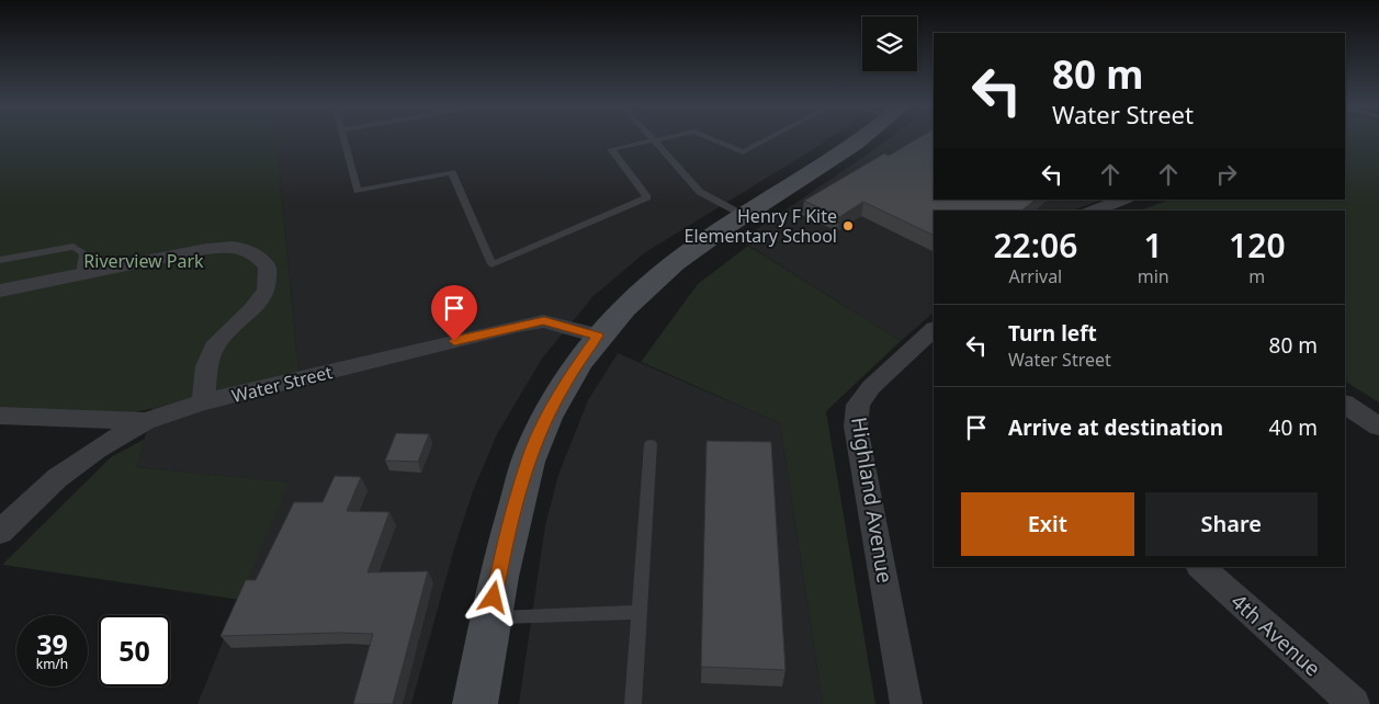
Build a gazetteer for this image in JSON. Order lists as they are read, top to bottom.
{
  "streets": {
    "street": ["Water Street", "Highland Avenue", "4th Avenue"]
  },
  "parks": ["Riverview Park"],
  "places": ["Henry F Kite Elementary School"],
  "page": {
    "turn": ["80 m", "Water Street"],
    "eta": [
      "22:06",
      "Arrival",
      "1",
      "min",
      "120",
      "m"
    ],
    "list": [
      {
        "name": "Turn left",
        "note": "Water Street",
        "value": "80 m"
      },
      {
        "name": "Arrive at destination",
        "value": "40 m"
      }
    ],
    "buttons": ["Exit", "Share"],
    "speed": "39 km/h",
    "limit": "50"
  }
}
